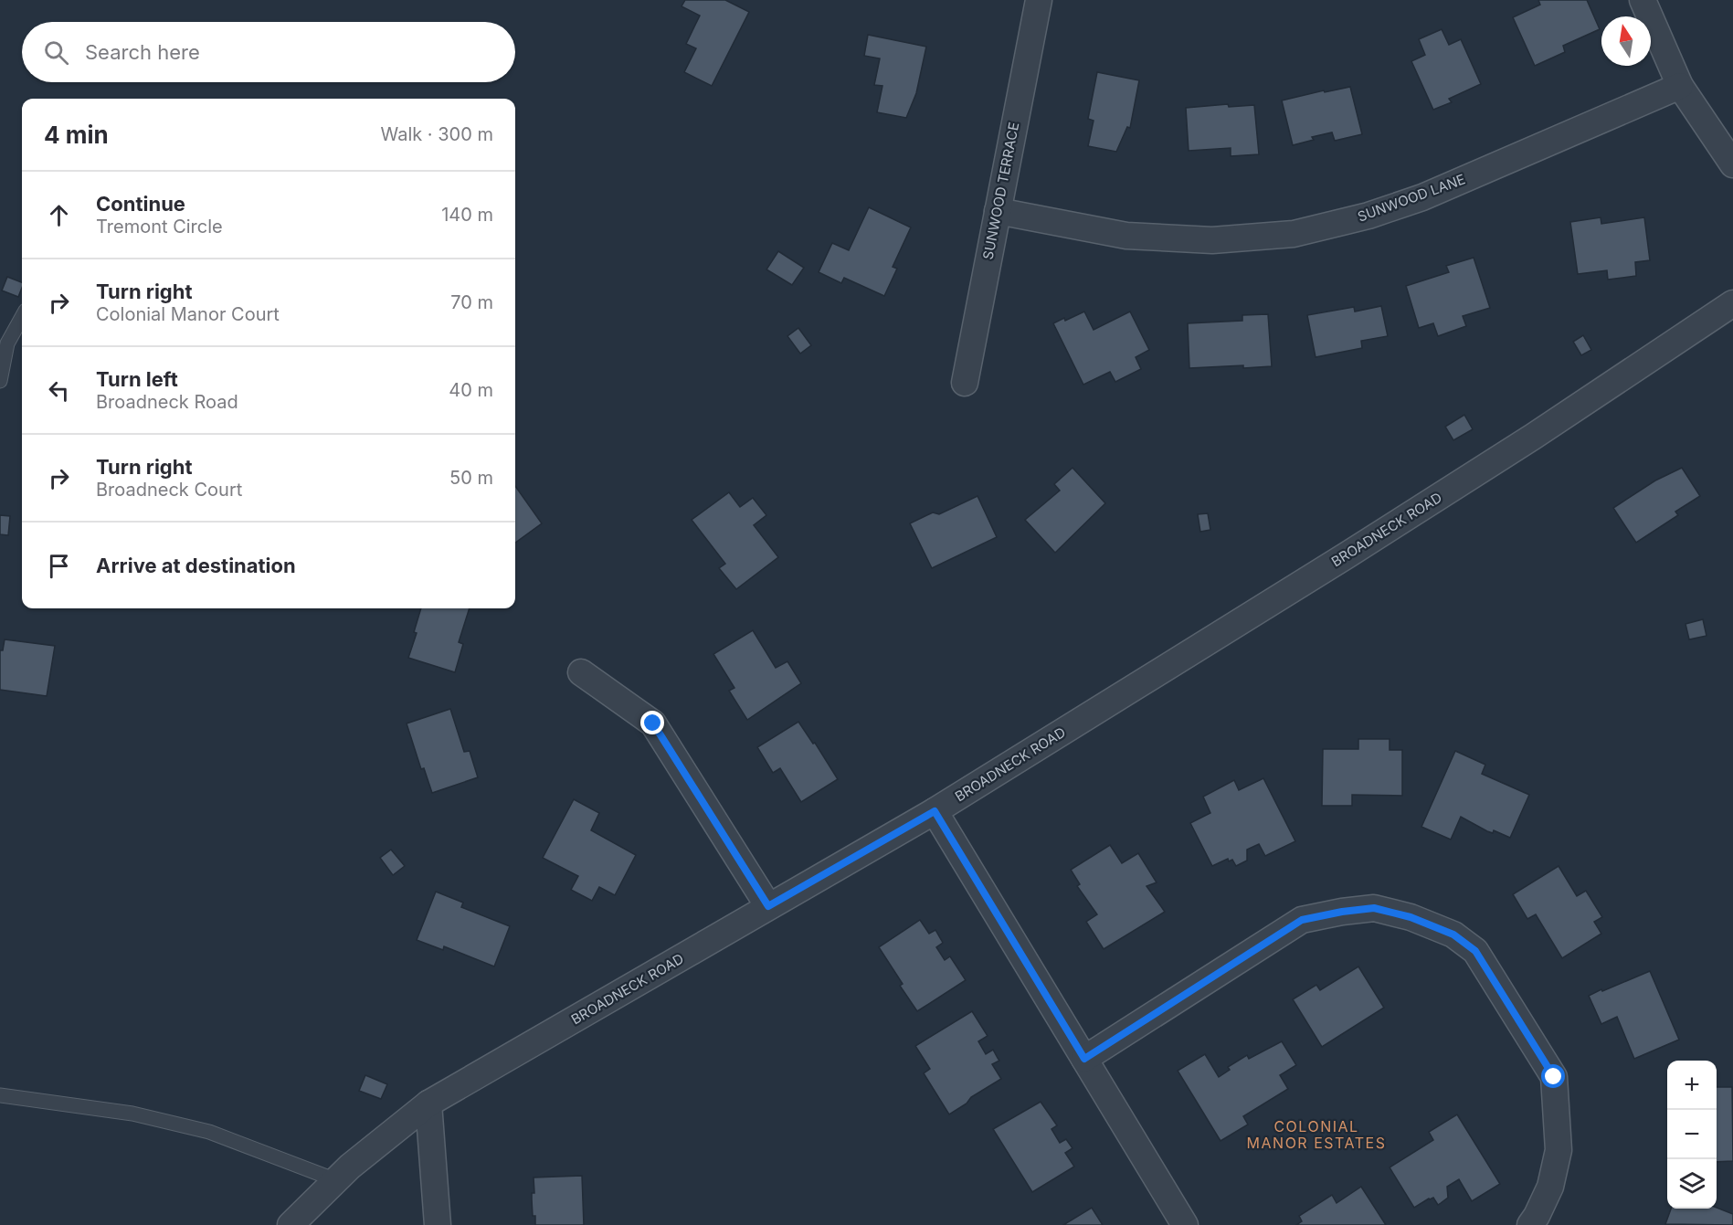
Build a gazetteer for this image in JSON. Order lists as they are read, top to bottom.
{
  "streets": {
    "street": ["SUNWOOD TERRACE", "SUNWOOD LANE", "BROADNECK ROAD"]
  },
  "crossings": [
    ["SUNWOOD TERRACE", "SUNWOOD LANE"]
  ],
  "districts": ["COLONIAL MANOR ESTATES"],
  "north": "top",
  "page": {
    "search": "Search here",
    "heading": ["4 min", "Walk · 300 m"],
    "list": [
      ["Continue", "Tremont Circle", "140 m"],
      ["Turn right", "Colonial Manor Court", "70 m"],
      ["Turn left", "Broadneck Road", "40 m"],
      ["Turn right", "Broadneck Court", "50 m"],
      "Arrive at destination"
    ],
    "map_buttons": ["+", "−"]
  }
}
